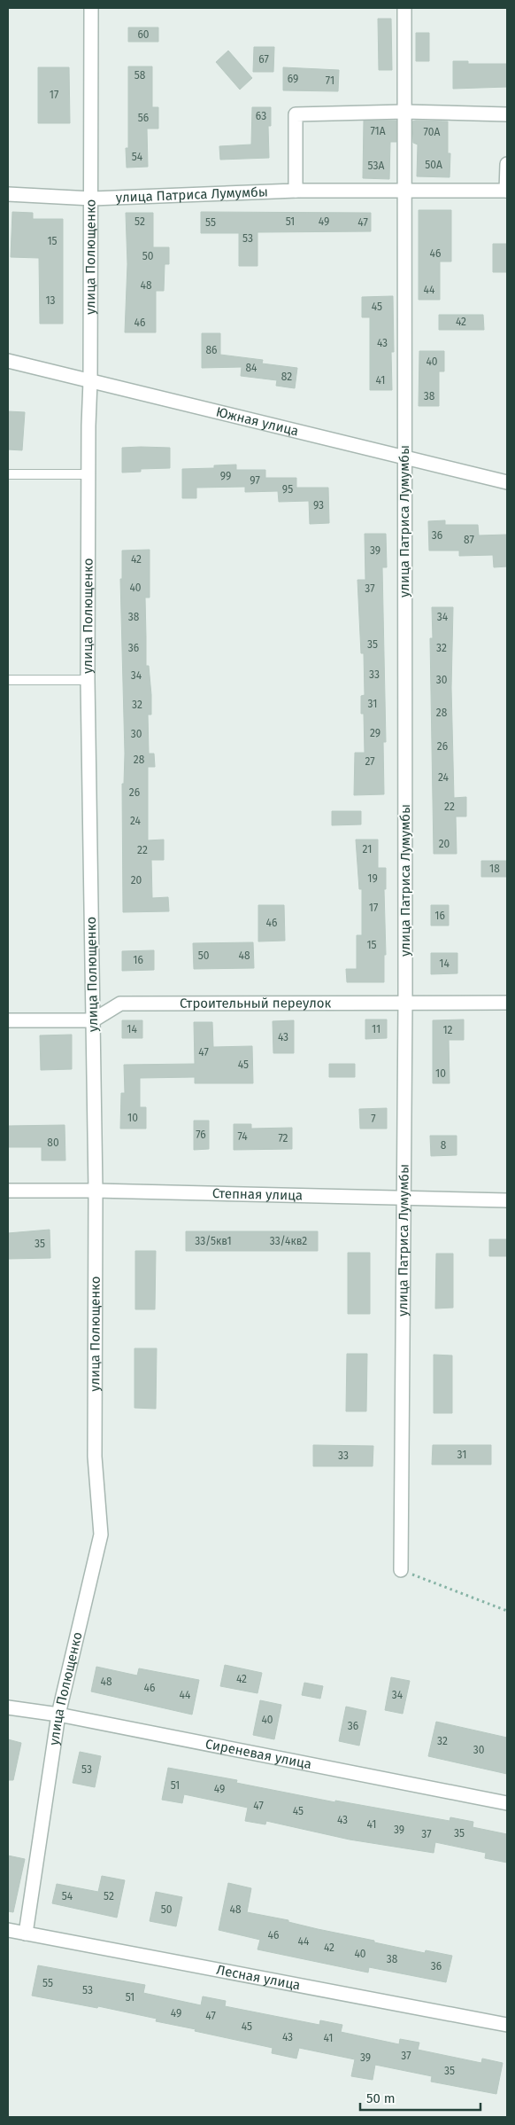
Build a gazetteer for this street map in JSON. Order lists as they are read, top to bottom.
{
  "streets": {
    "street": [
      "улица Патриса Лумумбы",
      "улица Полющенко",
      "Южная улица",
      "Строительный переулок",
      "Степная улица",
      "Сиреневая улица",
      "Лесная улица"
    ]
  },
  "crossings": [
    ["улица Патриса Лумумбы", "улица Полющенко"],
    ["улица Патриса Лумумбы", "Южная улица"],
    ["улица Патриса Лумумбы", "Строительный переулок"],
    ["улица Патриса Лумумбы", "Степная улица"],
    ["улица Полющенко", "Южная улица"],
    ["улица Полющенко", "Строительный переулок"],
    ["улица Полющенко", "Степная улица"],
    ["улица Полющенко", "Сиреневая улица"],
    ["улица Полющенко", "Лесная улица"]
  ],
  "house_numbers": [
    "60",
    "67",
    "58",
    "69",
    "71",
    "17",
    "63",
    "56",
    "71А",
    "70А",
    "54",
    "50А",
    "53А",
    "52",
    "51",
    "49",
    "55",
    "47",
    "53",
    "15",
    "46",
    "50",
    "48",
    "44",
    "13",
    "45",
    "42",
    "46",
    "43",
    "86",
    "40",
    "84",
    "82",
    "41",
    "38",
    "99",
    "97",
    "95",
    "93",
    "36",
    "87",
    "39",
    "42",
    "40",
    "37",
    "38",
    "34",
    "35",
    "36",
    "32",
    "33",
    "34",
    "30",
    "31",
    "32",
    "28",
    "29",
    "30",
    "26",
    "28",
    "27",
    "24",
    "26",
    "22",
    "24",
    "20",
    "21",
    "22",
    "18",
    "19",
    "20",
    "17",
    "16",
    "46",
    "15",
    "50",
    "48",
    "16",
    "14",
    "14",
    "11",
    "12",
    "43",
    "47",
    "45",
    "10",
    "10",
    "7",
    "76",
    "74",
    "72",
    "80",
    "8",
    "33/5кв1",
    "33/4кв2",
    "35",
    "31",
    "33",
    "42",
    "48",
    "46",
    "44",
    "34",
    "40",
    "36",
    "32",
    "30",
    "53",
    "51",
    "49",
    "47",
    "45",
    "43",
    "41",
    "39",
    "35",
    "37",
    "54",
    "52",
    "50",
    "48",
    "46",
    "44",
    "42",
    "40",
    "38",
    "36",
    "55",
    "53",
    "51",
    "49",
    "47",
    "45",
    "43",
    "41",
    "37",
    "39",
    "35"
  ],
  "scale_bar": "50 m"
}
